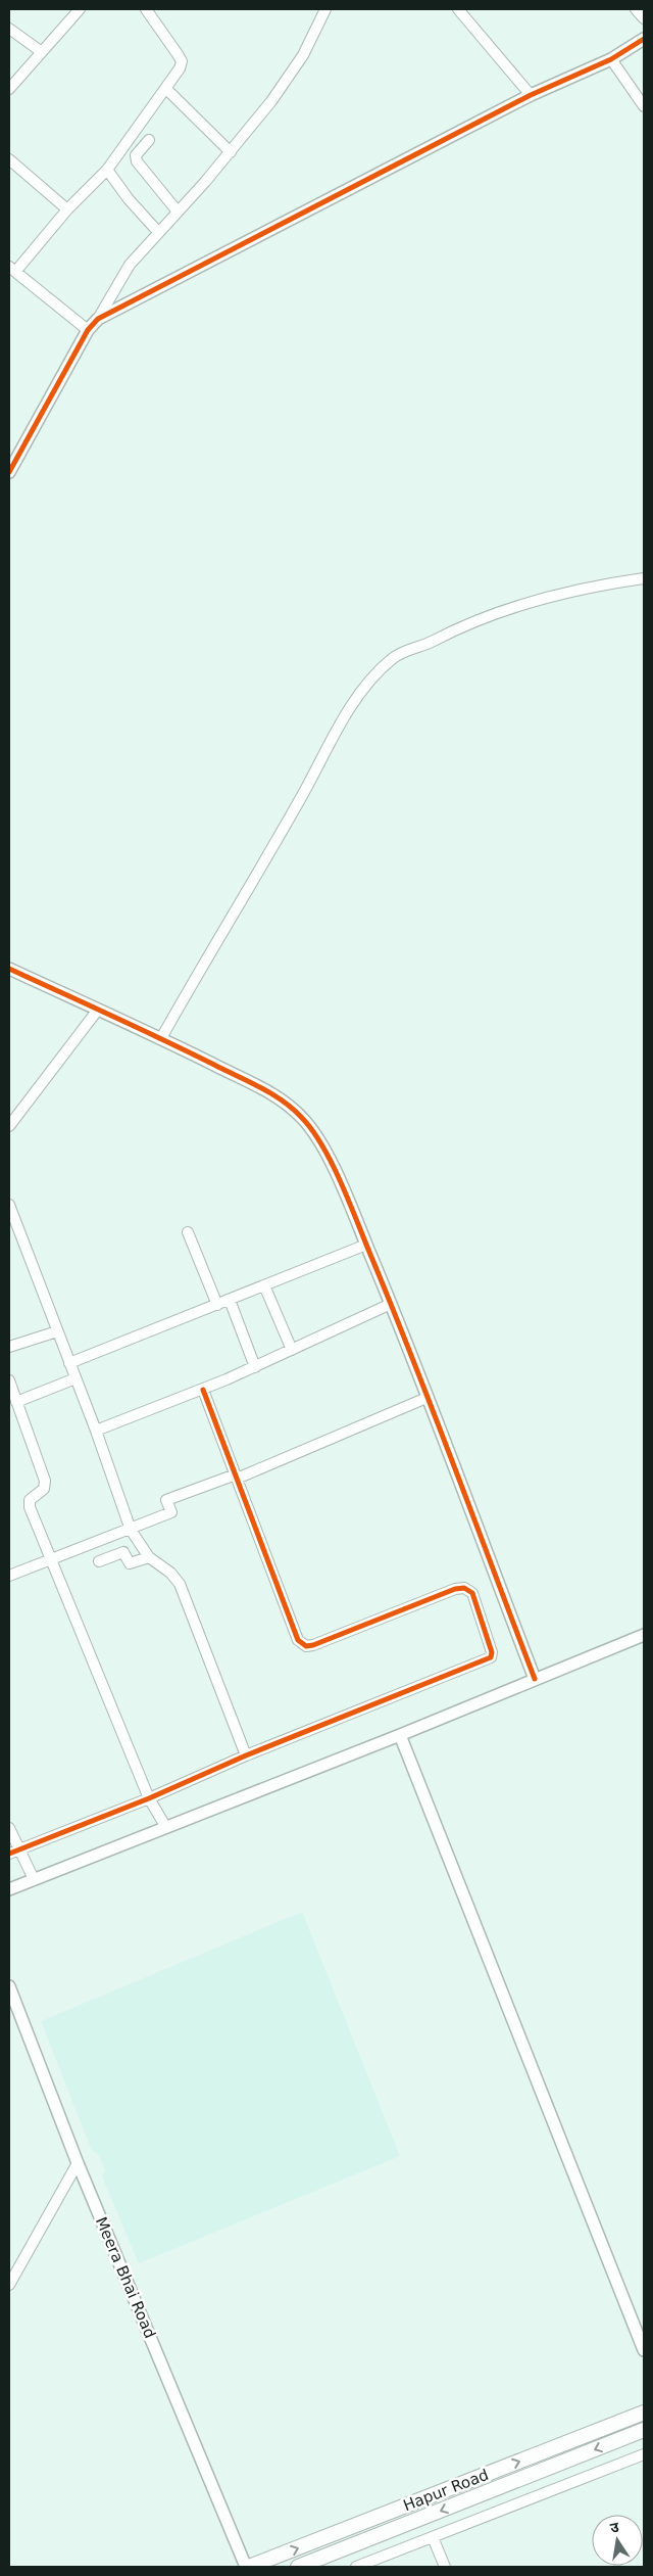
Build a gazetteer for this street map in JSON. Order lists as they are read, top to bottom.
{
  "streets": {
    "main road": ["Hapur Road"],
    "street": ["Meera Bhai Road"]
  },
  "crossings": [
    ["Meera Bhai Road", "Hapur Road"]
  ],
  "north": "top"
}
